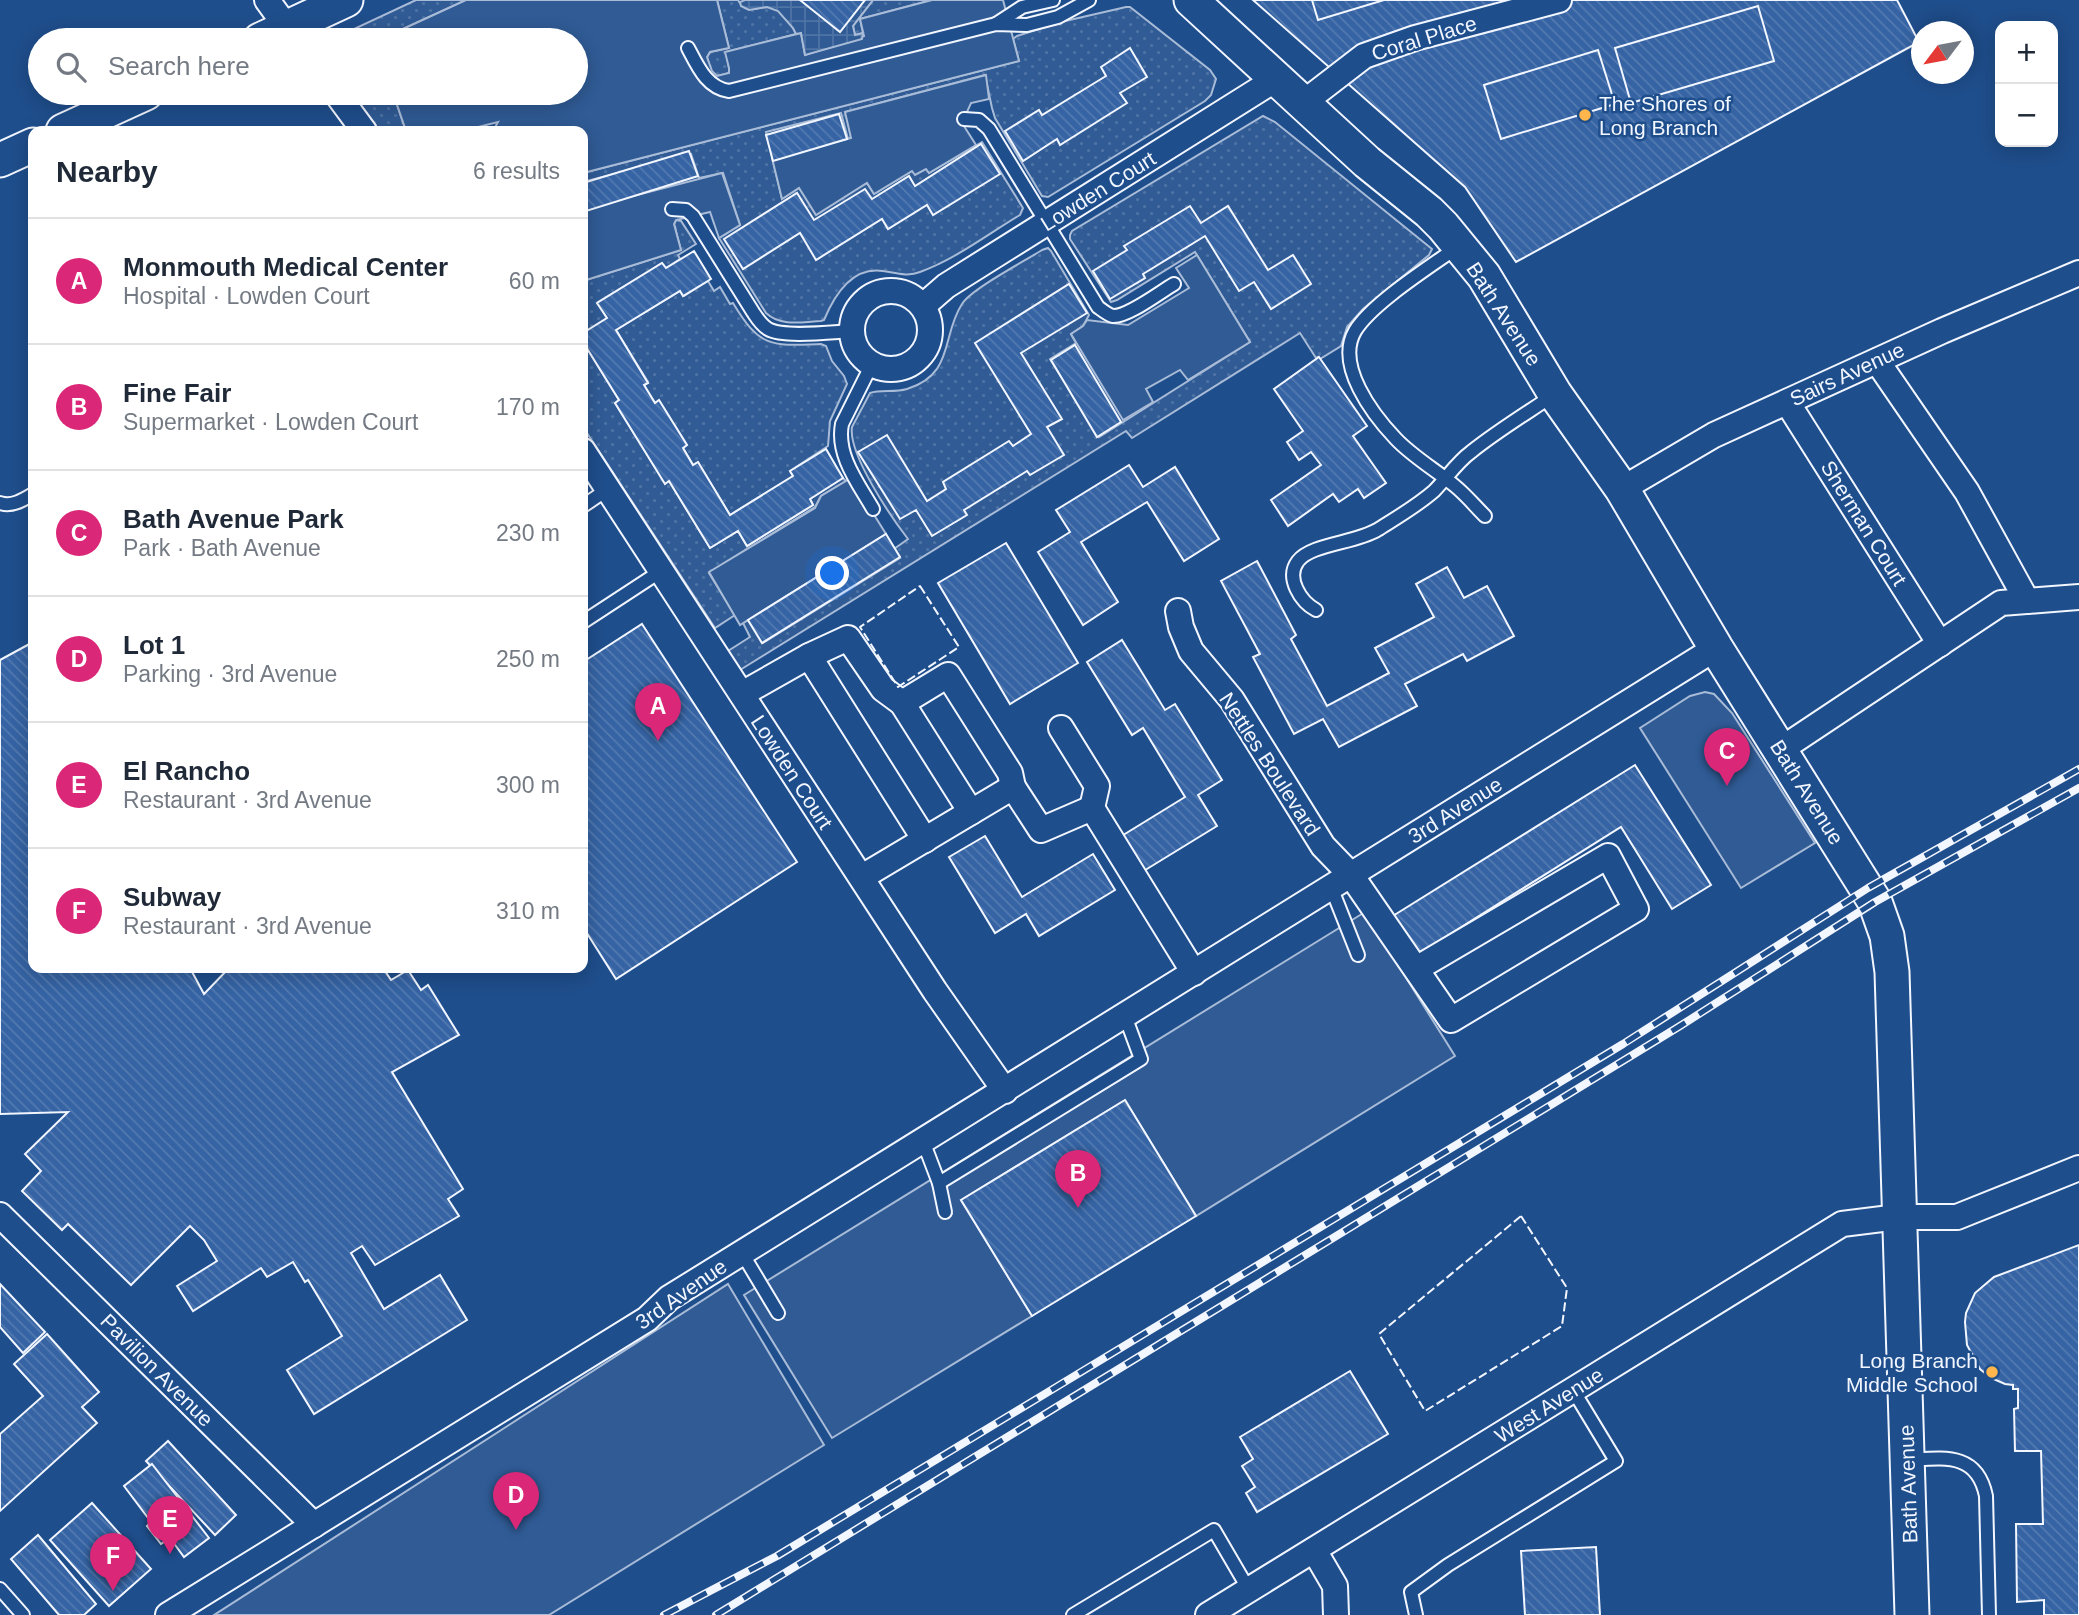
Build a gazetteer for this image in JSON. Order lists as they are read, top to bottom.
{
  "streets": {
    "street": [
      "Coral Place",
      "Lowden Court",
      "Bath Avenue",
      "Sairs Avenue",
      "Sherman Court",
      "Nettles Boulevard",
      "3rd Avenue",
      "Pavilion Avenue",
      "West Avenue"
    ]
  },
  "crossings": [
    ["Coral Place", "Bath Avenue"],
    ["Lowden Court", "Bath Avenue"],
    ["Lowden Court", "3rd Avenue"],
    ["Bath Avenue", "Sairs Avenue"],
    ["Bath Avenue", "3rd Avenue"],
    ["Bath Avenue", "West Avenue"],
    ["Sairs Avenue", "Sherman Court"],
    ["Nettles Boulevard", "3rd Avenue"],
    ["3rd Avenue", "Pavilion Avenue"]
  ],
  "places": ["The Shores of Long Branch", "Long Branch Middle School"],
  "north": "bottom left",
  "page": {
    "map_buttons": ["+", "−"],
    "search": "Search here",
    "heading": ["Nearby", "6 results"],
    "list": [
      {
        "mark": "A",
        "name": "Monmouth Medical Center",
        "note": "Hospital · Lowden Court",
        "value": "60 m"
      },
      {
        "mark": "B",
        "name": "Fine Fair",
        "note": "Supermarket · Lowden Court",
        "value": "170 m"
      },
      {
        "mark": "C",
        "name": "Bath Avenue Park",
        "note": "Park · Bath Avenue",
        "value": "230 m"
      },
      {
        "mark": "D",
        "name": "Lot 1",
        "note": "Parking · 3rd Avenue",
        "value": "250 m"
      },
      {
        "mark": "E",
        "name": "El Rancho",
        "note": "Restaurant · 3rd Avenue",
        "value": "300 m"
      },
      {
        "mark": "F",
        "name": "Subway",
        "note": "Restaurant · 3rd Avenue",
        "value": "310 m"
      }
    ],
    "pins": [
      "A",
      "C",
      "B",
      "D",
      "E",
      "F"
    ]
  }
}
